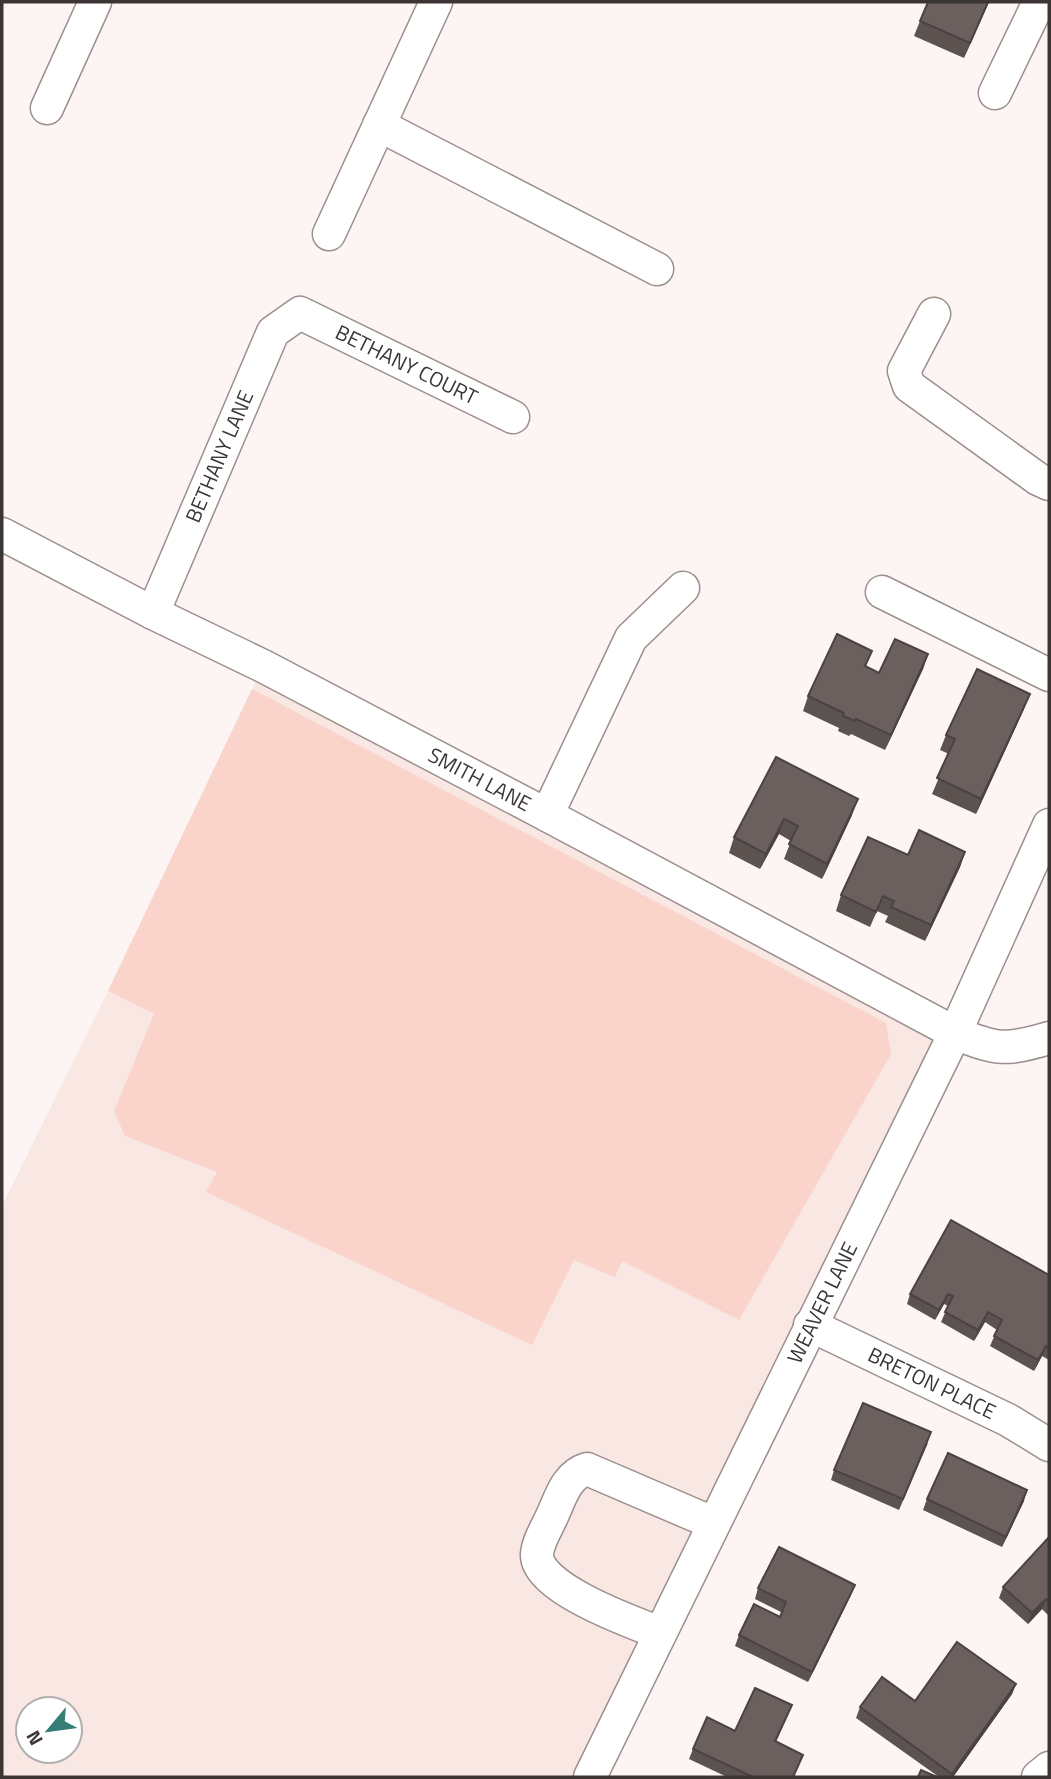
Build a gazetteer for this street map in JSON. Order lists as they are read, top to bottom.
{
  "streets": {
    "street": [
      "BETHANY COURT",
      "BETHANY LANE",
      "SMITH LANE",
      "WEAVER LANE",
      "BRETON PLACE"
    ]
  },
  "crossings": [
    ["BETHANY COURT", "BETHANY LANE"],
    ["BETHANY LANE", "SMITH LANE"],
    ["SMITH LANE", "WEAVER LANE"],
    ["WEAVER LANE", "BRETON PLACE"]
  ],
  "north": "bottom left"
}
